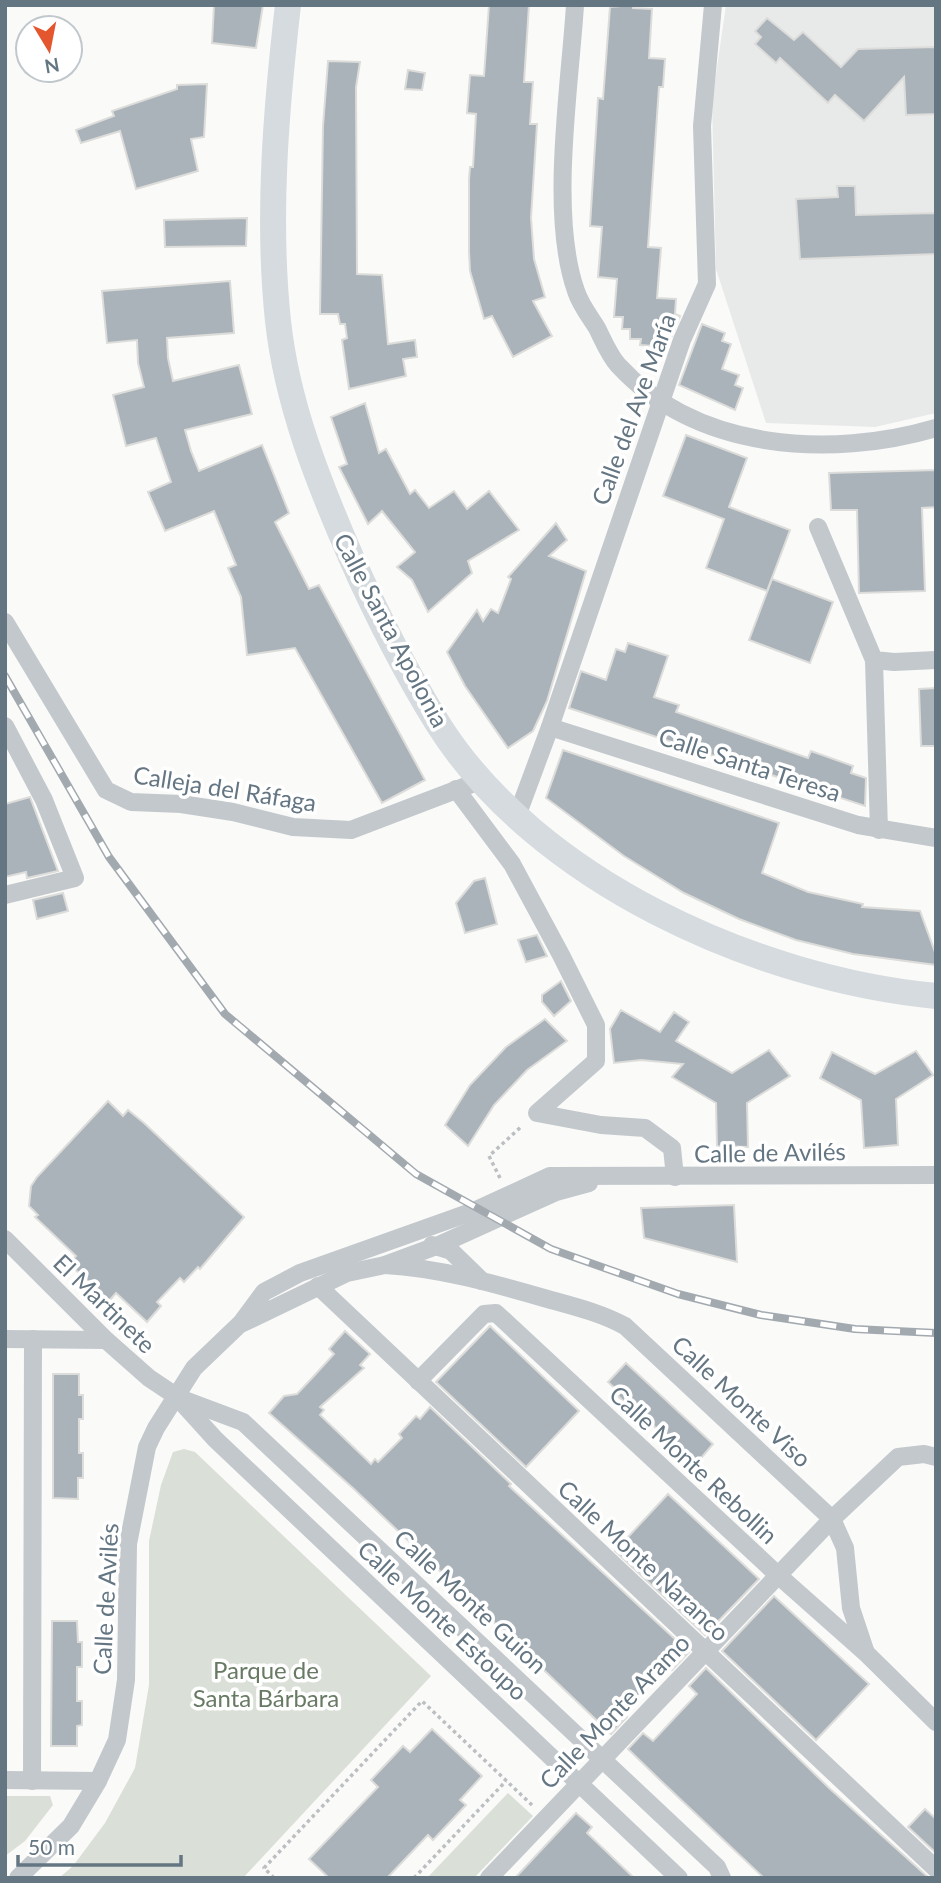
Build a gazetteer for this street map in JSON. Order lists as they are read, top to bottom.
{
  "streets": {
    "main road": ["Calle Santa Apolonia"],
    "street": [
      "Calle del Ave María",
      "Calle Santa Teresa",
      "Calleja del Ráfaga",
      "Calle de Avilés",
      "El Martinete",
      "Calle Monte Viso",
      "Calle Monte Rebollin",
      "Calle Monte Naranco",
      "Calle Monte Guion",
      "Calle Monte Estoupo",
      "Calle Monte Aramo"
    ]
  },
  "crossings": [
    ["Calle del Ave María", "Calle Santa Apolonia"],
    ["Calle del Ave María", "Calle Santa Teresa"],
    ["Calle Santa Apolonia", "Calleja del Ráfaga"],
    ["Calle de Avilés", "El Martinete"],
    ["Calle de Avilés", "Calle Monte Viso"],
    ["Calle de Avilés", "Calle Monte Naranco"],
    ["Calle de Avilés", "Calle Monte Guion"],
    ["Calle de Avilés", "Calle Monte Estoupo"],
    ["El Martinete", "Calle Monte Guion"],
    ["El Martinete", "Calle Monte Estoupo"],
    ["Calle Monte Viso", "Calle Monte Rebollin"],
    ["Calle Monte Viso", "Calle Monte Aramo"],
    ["Calle Monte Rebollin", "Calle Monte Naranco"],
    ["Calle Monte Rebollin", "Calle Monte Aramo"],
    ["Calle Monte Naranco", "Calle Monte Aramo"],
    ["Calle Monte Guion", "Calle Monte Estoupo"],
    ["Calle Monte Guion", "Calle Monte Aramo"],
    ["Calle Monte Estoupo", "Calle Monte Aramo"]
  ],
  "parks": ["Parque de Santa Bárbara"],
  "scale_bar": "50 m",
  "north": "bottom"
}
